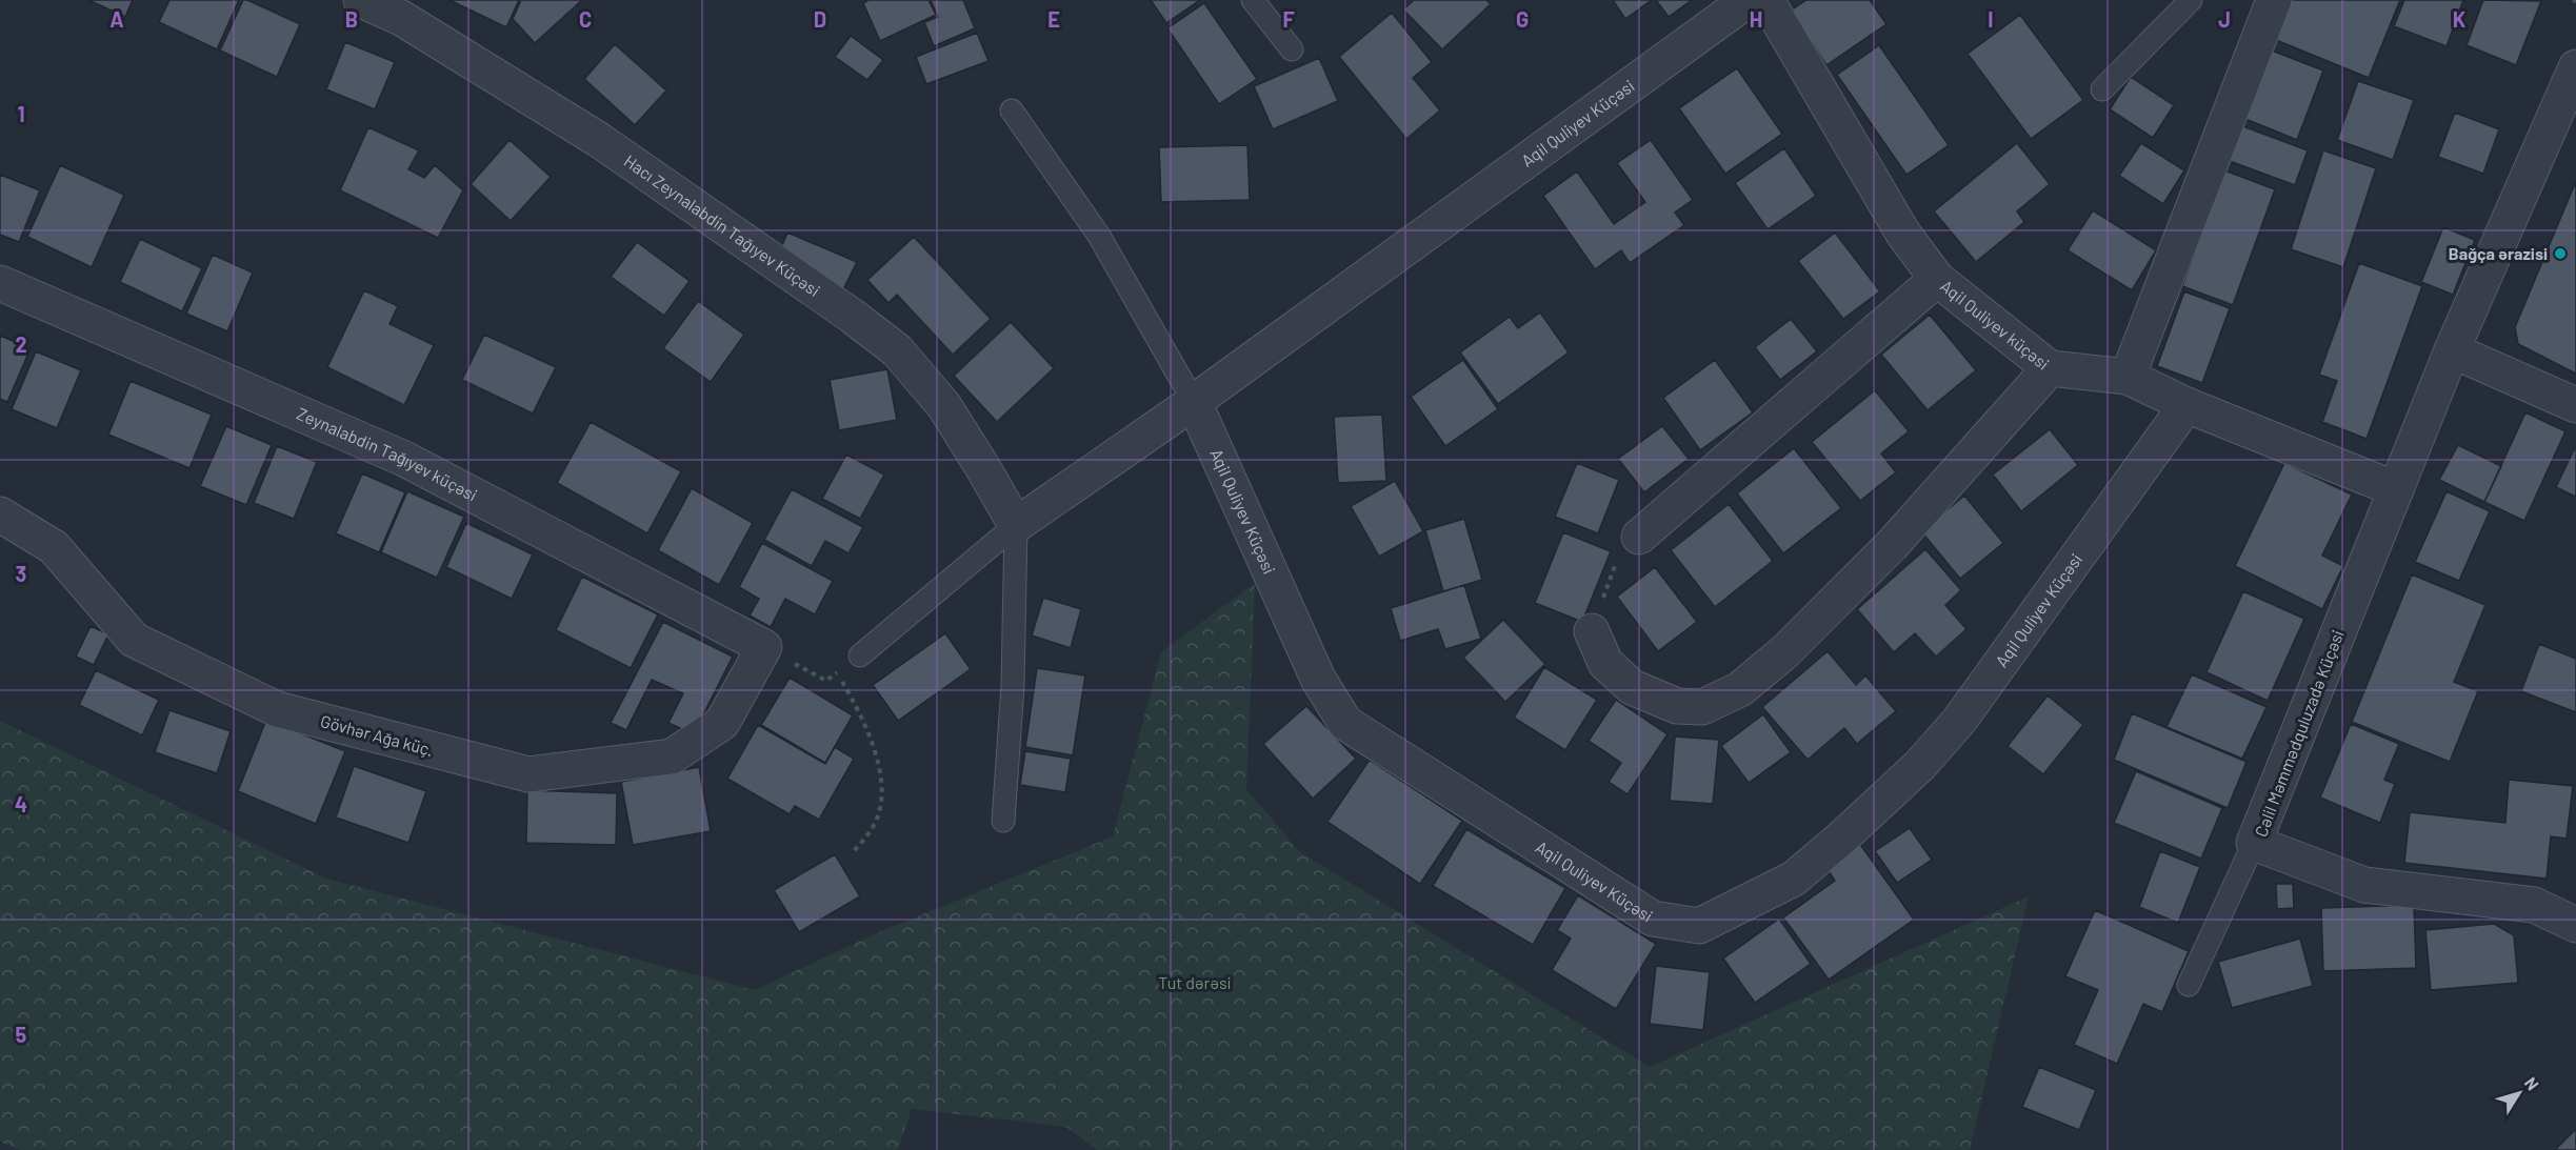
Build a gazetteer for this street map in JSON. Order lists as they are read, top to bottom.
{
  "streets": {
    "street": [
      "Aqil Quliyev Küçəsi",
      "Hacı Zeynalabdin Tağıyev Küçəsi",
      "Aqil Quliyev küçəsi",
      "Zeynalabdin Tağıyev küçəsi",
      "Cəlil Məmmədquluzadə Küçəsi",
      "Gövhər Ağa küç."
    ]
  },
  "crossings": [
    ["Aqil Quliyev Küçəsi", "Hacı Zeynalabdin Tağıyev Küçəsi"],
    ["Aqil Quliyev Küçəsi", "Aqil Quliyev küçəsi"],
    ["Aqil Quliyev küçəsi", "Cəlil Məmmədquluzadə Küçəsi"],
    ["Zeynalabdin Tağıyev küçəsi", "Gövhər Ağa küç."]
  ],
  "parks": ["Tut dərəsi"],
  "places": ["Bağça ərazisi"],
  "north": "top right",
  "grid": {
    "columns": [
      "A",
      "B",
      "C",
      "D",
      "E",
      "F",
      "G",
      "H",
      "I",
      "J",
      "K"
    ],
    "rows": [
      "1",
      "2",
      "3",
      "4",
      "5"
    ]
  }
}
